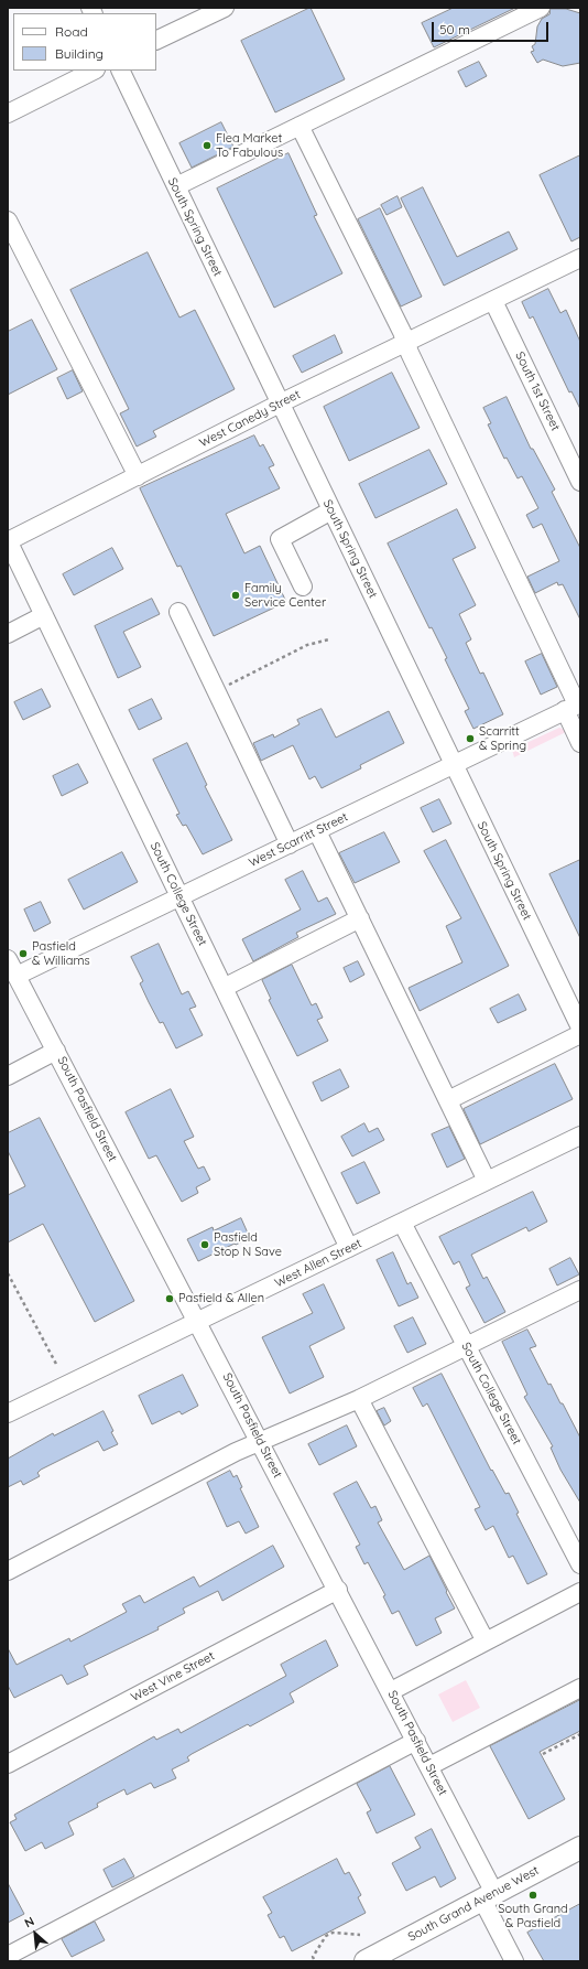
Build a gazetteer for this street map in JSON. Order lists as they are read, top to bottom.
{
  "streets": {
    "main road": ["South Grand Avenue West"],
    "street": [
      "South Spring Street",
      "South 1st Street",
      "West Canedy Street",
      "West Scarritt Street",
      "South College Street",
      "South Pasfield Street",
      "West Allen Street",
      "West Vine Street"
    ]
  },
  "crossings": [
    ["South Spring Street", "West Canedy Street"],
    ["South Spring Street", "West Scarritt Street"],
    ["South 1st Street", "West Canedy Street"],
    ["West Canedy Street", "South College Street"],
    ["West Scarritt Street", "South College Street"],
    ["West Scarritt Street", "South Pasfield Street"],
    ["South College Street", "West Allen Street"],
    ["South Pasfield Street", "West Allen Street"],
    ["South Pasfield Street", "West Vine Street"],
    ["South Pasfield Street", "South Grand Avenue West"]
  ],
  "places": [
    "Flea Market To Fabulous",
    "Family Service Center",
    "Scarritt & Spring",
    "Pasfield & Williams",
    "Pasfield Stop N Save",
    "Pasfield & Allen",
    "South Grand & Pasfield"
  ],
  "legend": ["Road", "Building"],
  "scale_bar": "50 m",
  "north": "top left"
}
